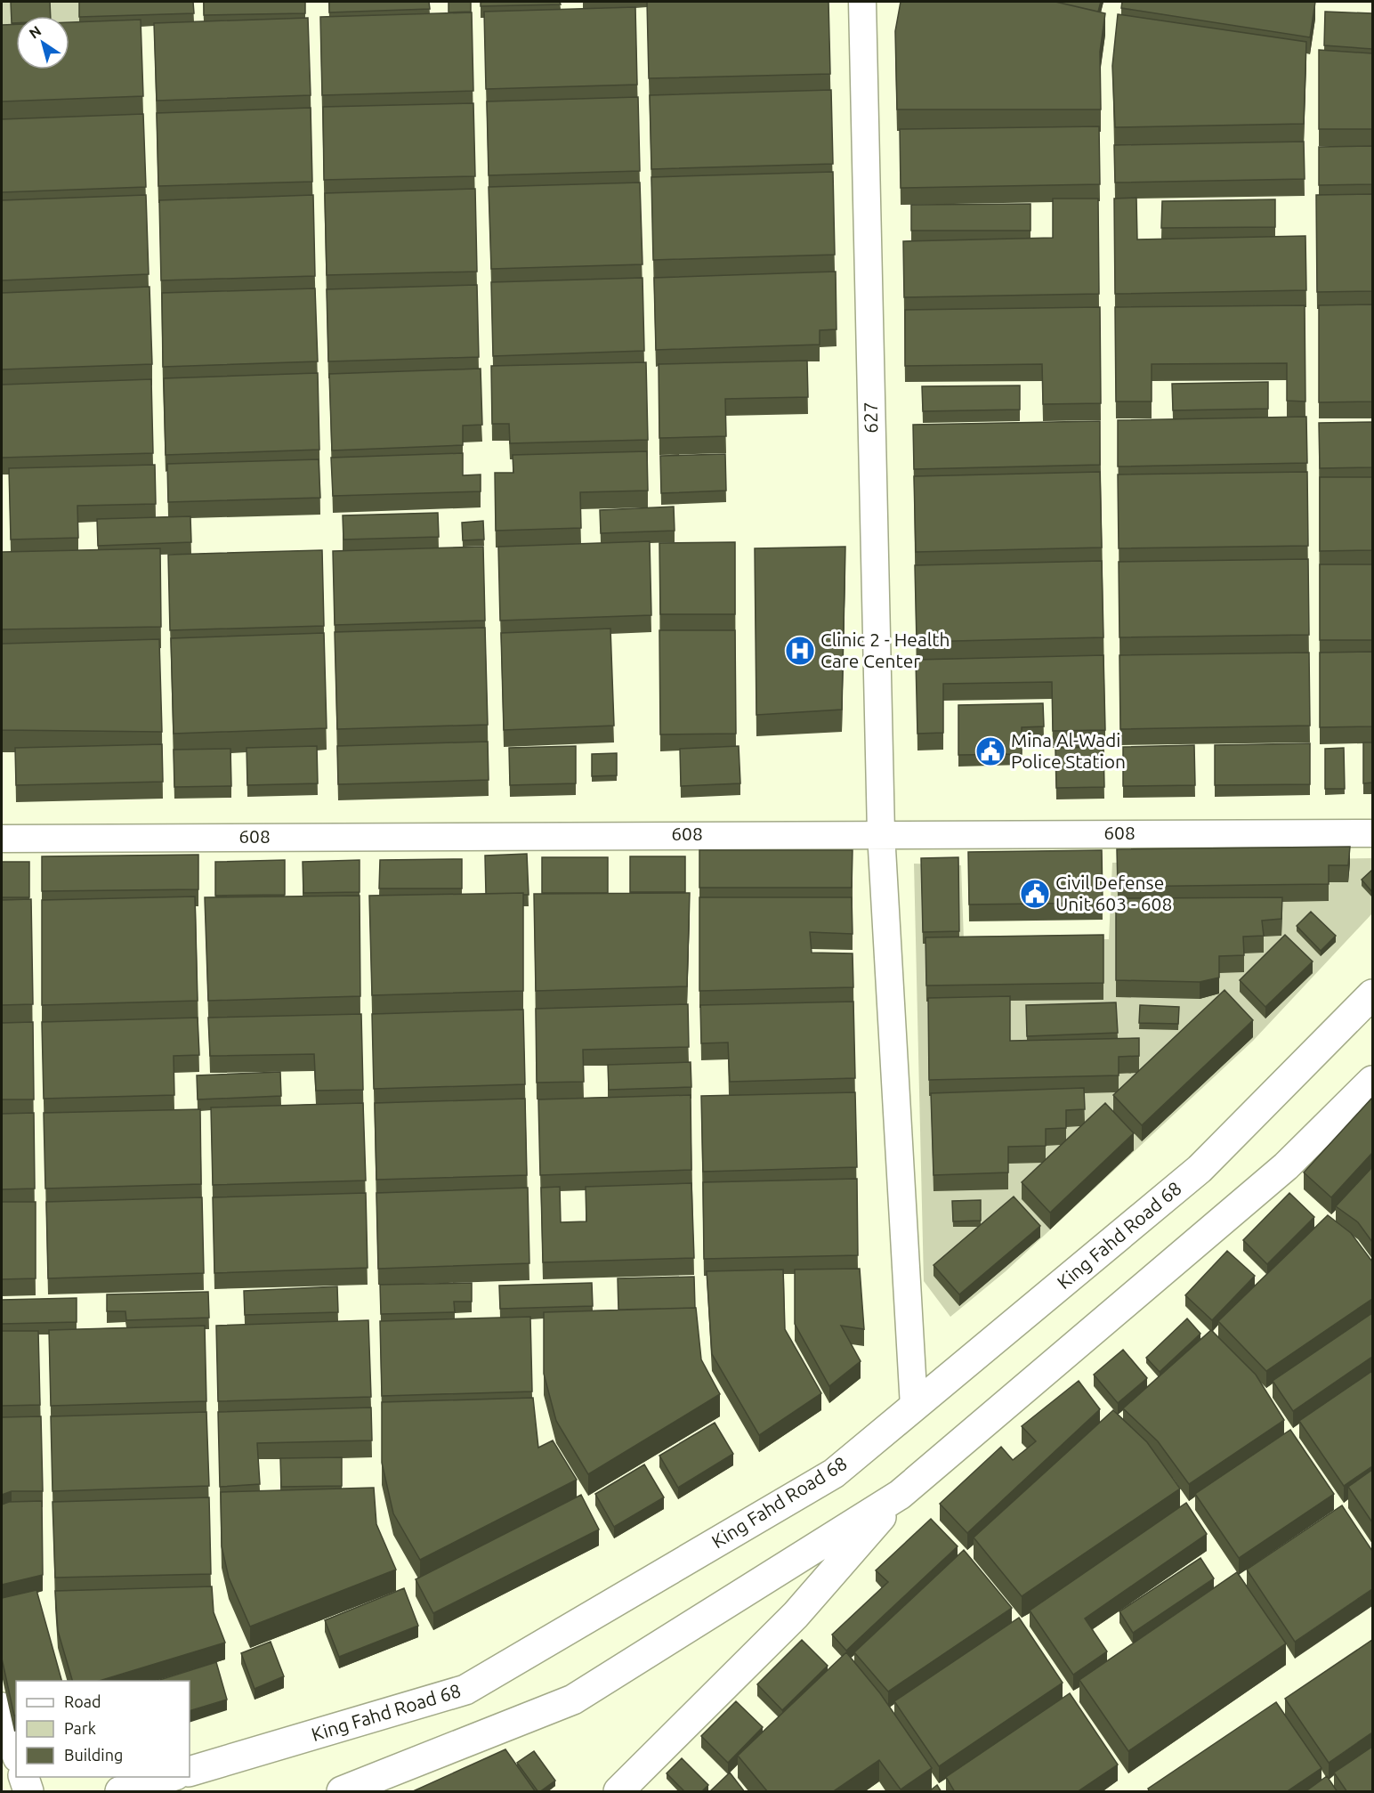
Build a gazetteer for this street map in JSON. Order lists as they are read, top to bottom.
{
  "streets": {
    "main road": ["King Fahd Road 68"],
    "street": ["627", "608"]
  },
  "crossings": [
    ["627", "608"],
    ["627", "King Fahd Road 68"]
  ],
  "places": {
    "hospital": ["Clinic 2 - Health Care Center"],
    "public building": ["Mina Al-Wadi Police Station", "Civil Defense Unit 603 - 608"]
  },
  "legend": ["Road", "Park", "Building"],
  "north": "top left"
}
